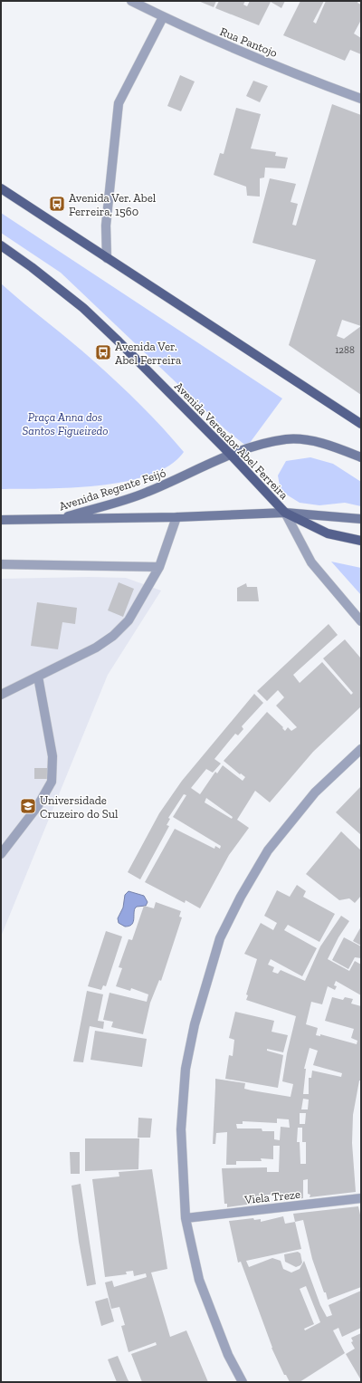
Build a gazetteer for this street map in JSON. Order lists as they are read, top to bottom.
{
  "streets": {
    "main road": ["Avenida Vereador Abel Ferreira", "Avenida Regente Feijó"],
    "street": ["Rua Pantojo", "Viela Treze"]
  },
  "crossings": [
    ["Avenida Vereador Abel Ferreira", "Avenida Regente Feijó"]
  ],
  "parks": ["Praça Anna dos Santos Figueiredo"],
  "places": {
    "bus stop": ["Avenida Ver. Abel Ferreira, 1560", "Avenida Ver. Abel Ferreira"],
    "school or university": ["Universidade Cruzeiro do Sul"]
  },
  "house_numbers": ["1288"]
}
